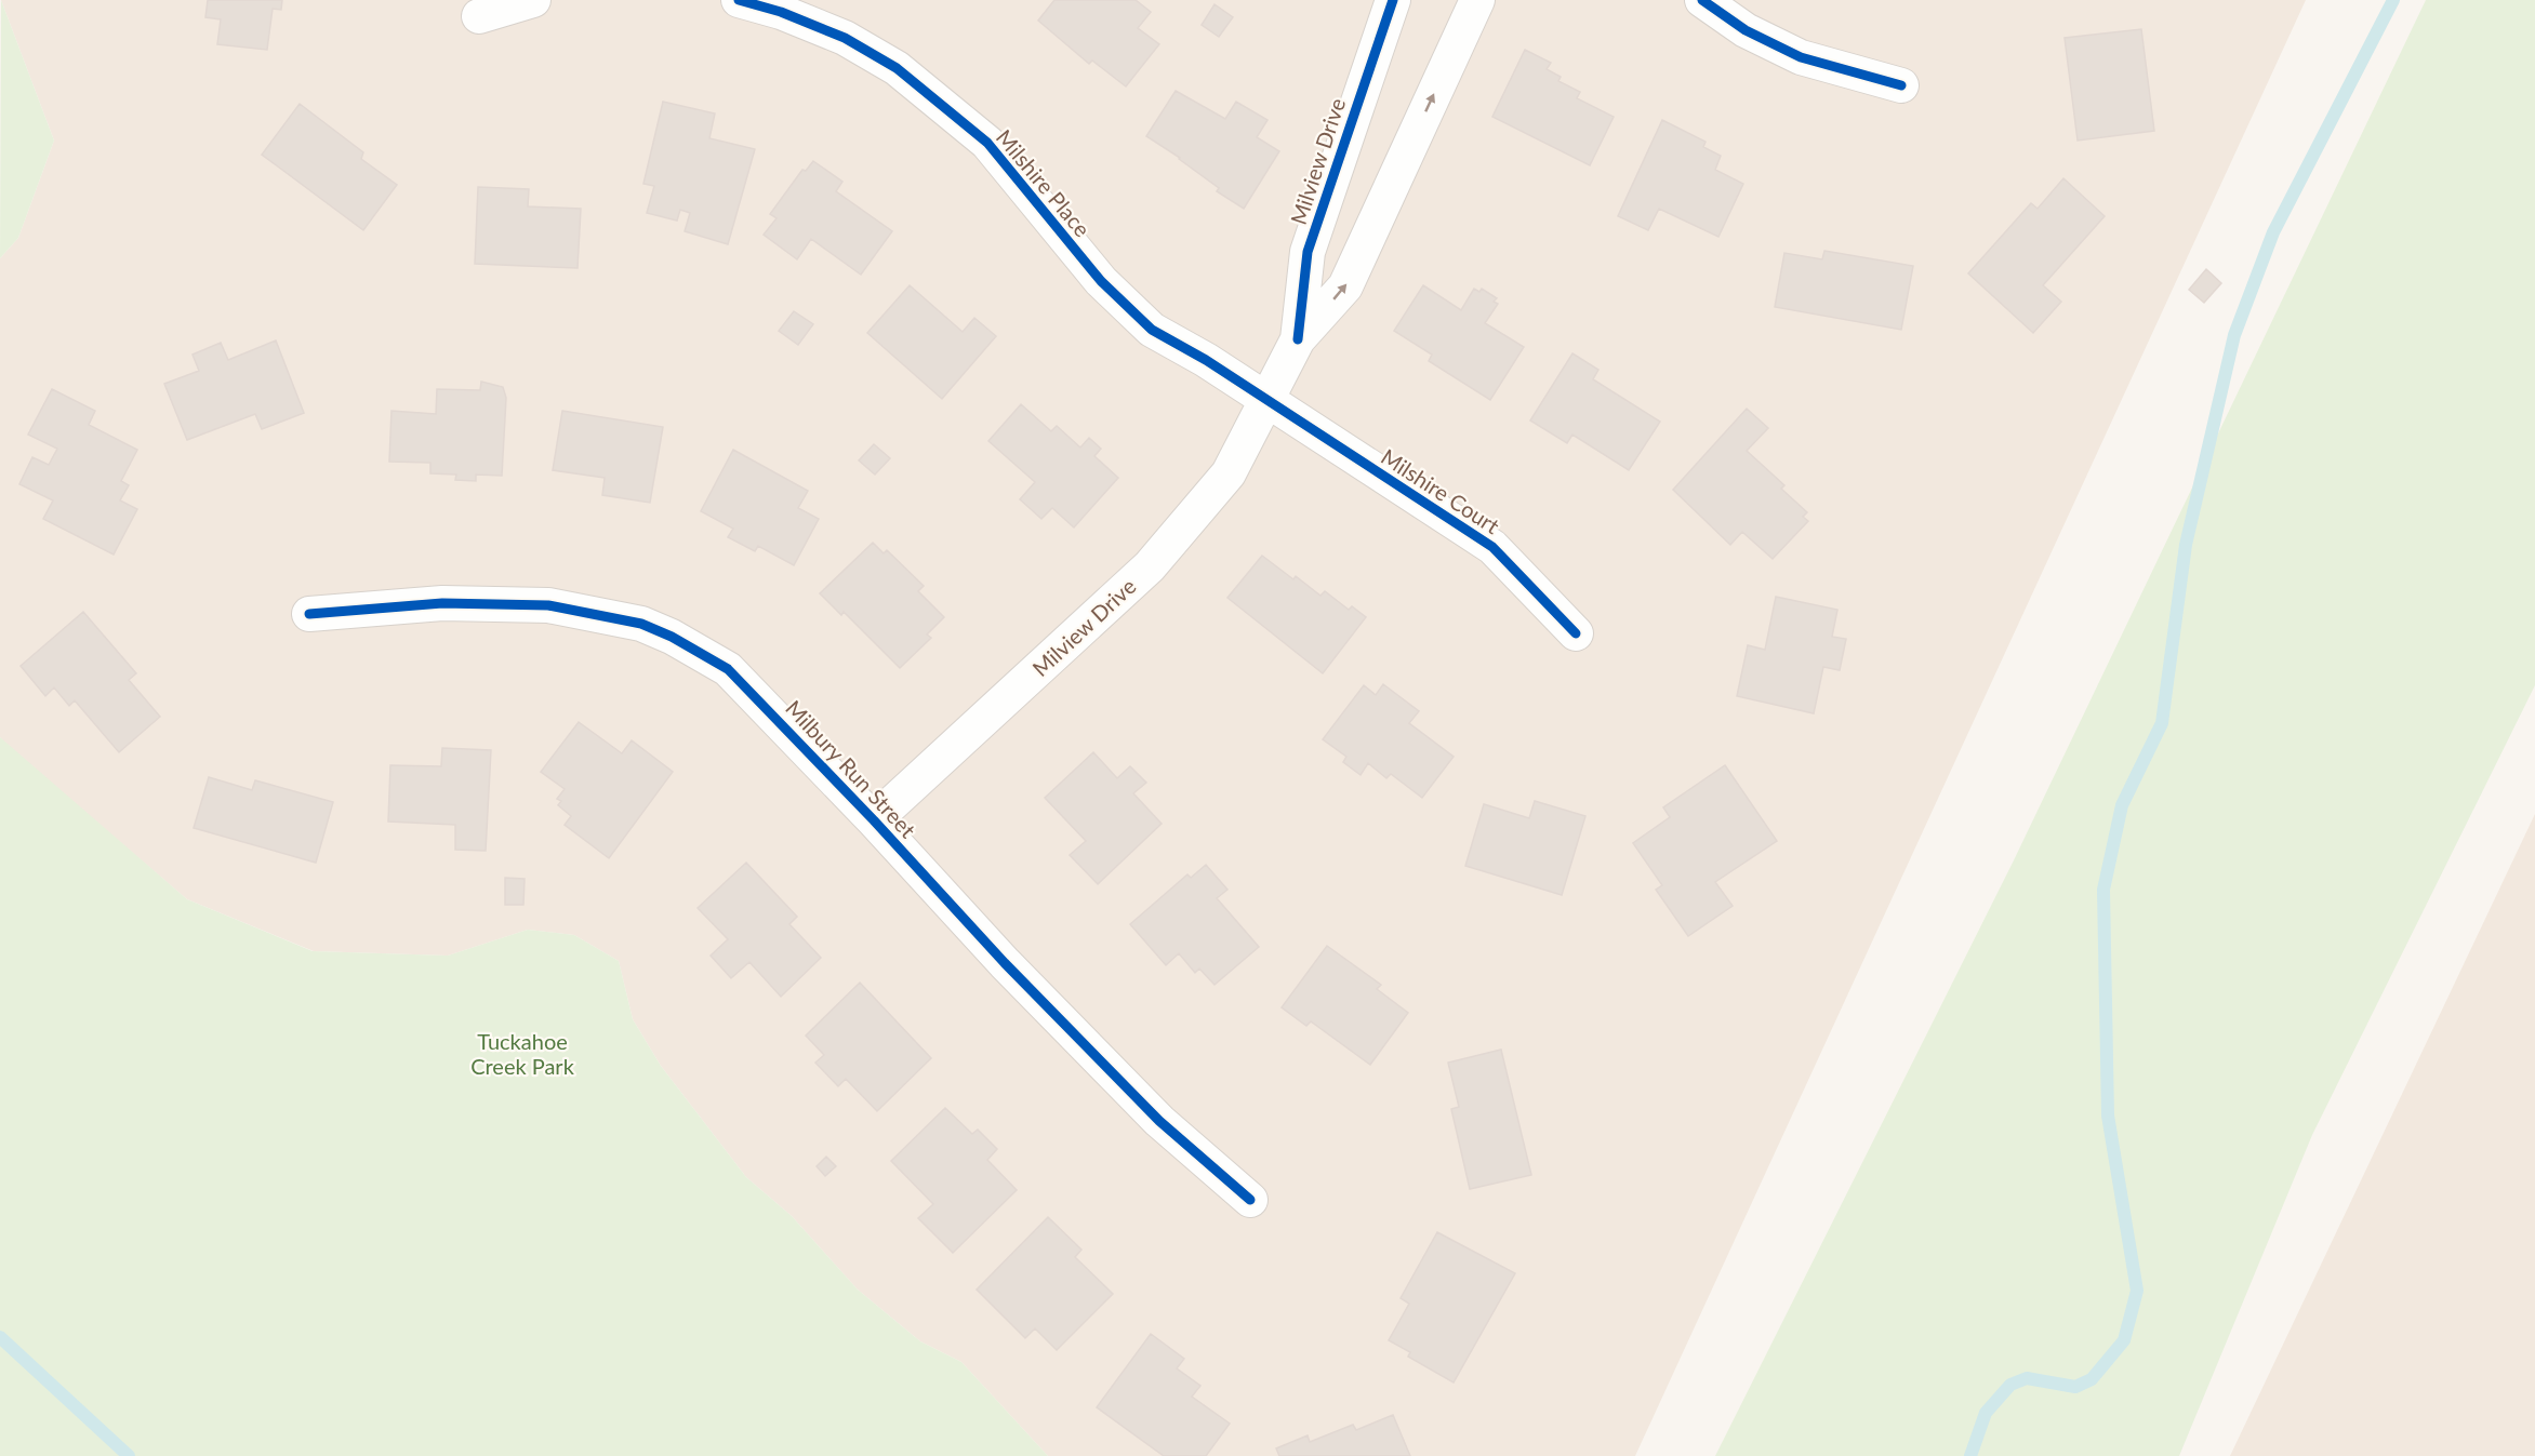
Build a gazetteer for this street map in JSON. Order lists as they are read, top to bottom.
{
  "streets": {
    "street": [
      "Milview Drive",
      "Milshire Place",
      "Milshire Court",
      "Milbury Run Street"
    ]
  },
  "crossings": [
    ["Milview Drive", "Milshire Place"],
    ["Milview Drive", "Milshire Court"],
    ["Milview Drive", "Milbury Run Street"],
    ["Milshire Place", "Milshire Court"]
  ],
  "parks": ["Tuckahoe Creek Park"]
}
